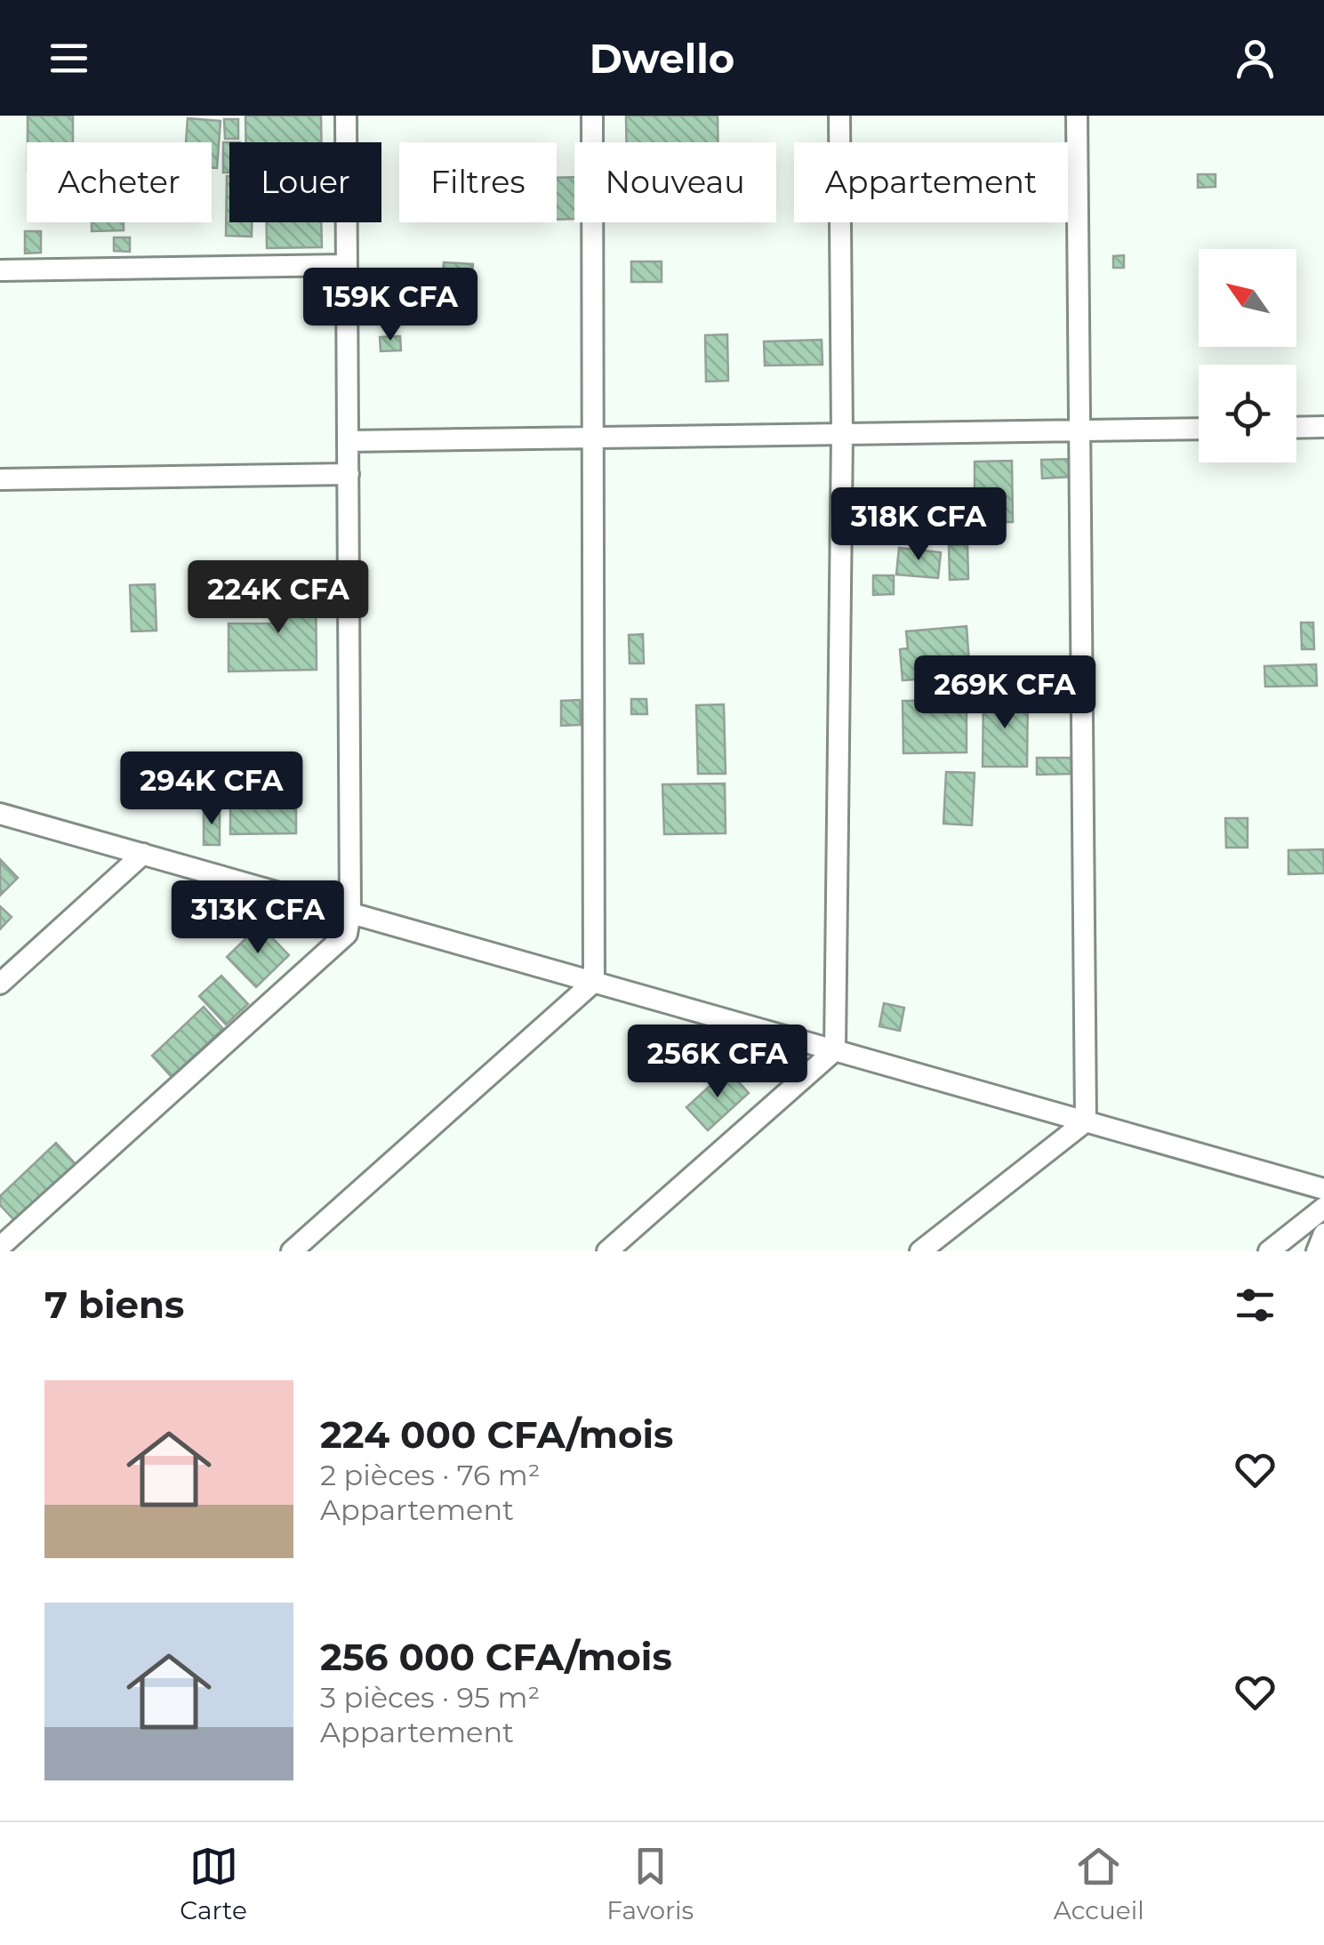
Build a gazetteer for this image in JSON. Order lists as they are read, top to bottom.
{
  "north": "top left",
  "page": {
    "header": "Dwello",
    "chip": [
      "Acheter",
      "Louer",
      "Filtres",
      "Nouveau",
      "Appartement"
    ],
    "price": [
      "159K CFA",
      "318K CFA",
      "224K CFA",
      "269K CFA",
      "294K CFA",
      "313K CFA",
      "256K CFA"
    ],
    "heading": "7 biens",
    "list": [
      {
        "name": "224 000 CFA/mois",
        "note": "2 pièces · 76 m² · Appartement"
      },
      {
        "name": "256 000 CFA/mois",
        "note": "3 pièces · 95 m² · Appartement"
      }
    ],
    "tabs": ["Carte", "Favoris", "Accueil"]
  }
}
